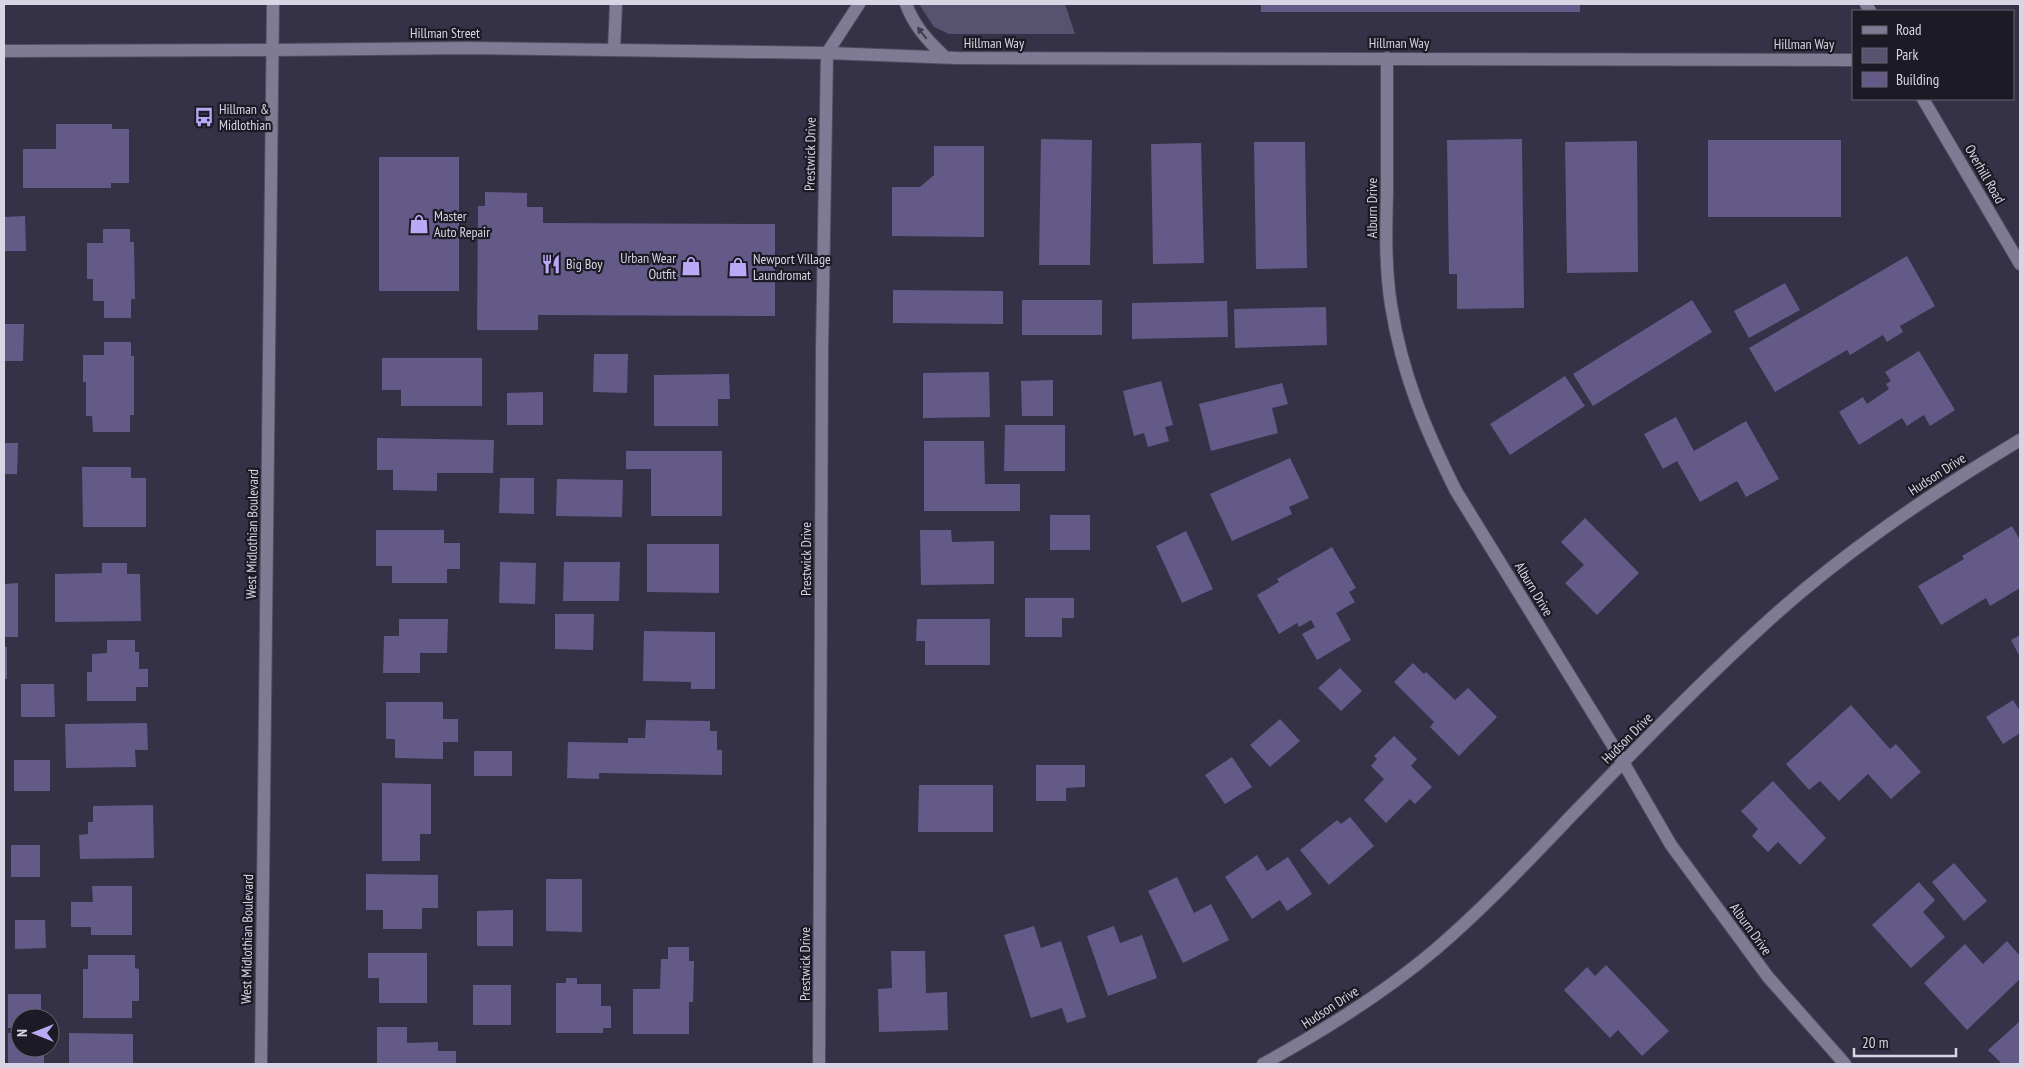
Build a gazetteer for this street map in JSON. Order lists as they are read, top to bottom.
{
  "streets": {
    "street": [
      "Hillman Street",
      "Hillman Way",
      "Prestwick Drive",
      "Overhill Road",
      "Alburn Drive",
      "Hudson Drive",
      "West Midlothian Boulevard"
    ]
  },
  "crossings": [
    ["Hillman Street", "Hillman Way"],
    ["Hillman Street", "Prestwick Drive"],
    ["Hillman Street", "West Midlothian Boulevard"],
    ["Hillman Way", "Prestwick Drive"],
    ["Hillman Way", "Alburn Drive"],
    ["Alburn Drive", "Hudson Drive"]
  ],
  "places": {
    "bus stop": ["Hillman & Midlothian"],
    "shop": ["Master Auto Repair", "Urban Wear Outfit", "Newport Village Laundromat"],
    "restaurant": ["Big Boy"]
  },
  "legend": ["Road", "Park", "Building"],
  "scale_bar": "20 m",
  "north": "left"
}
